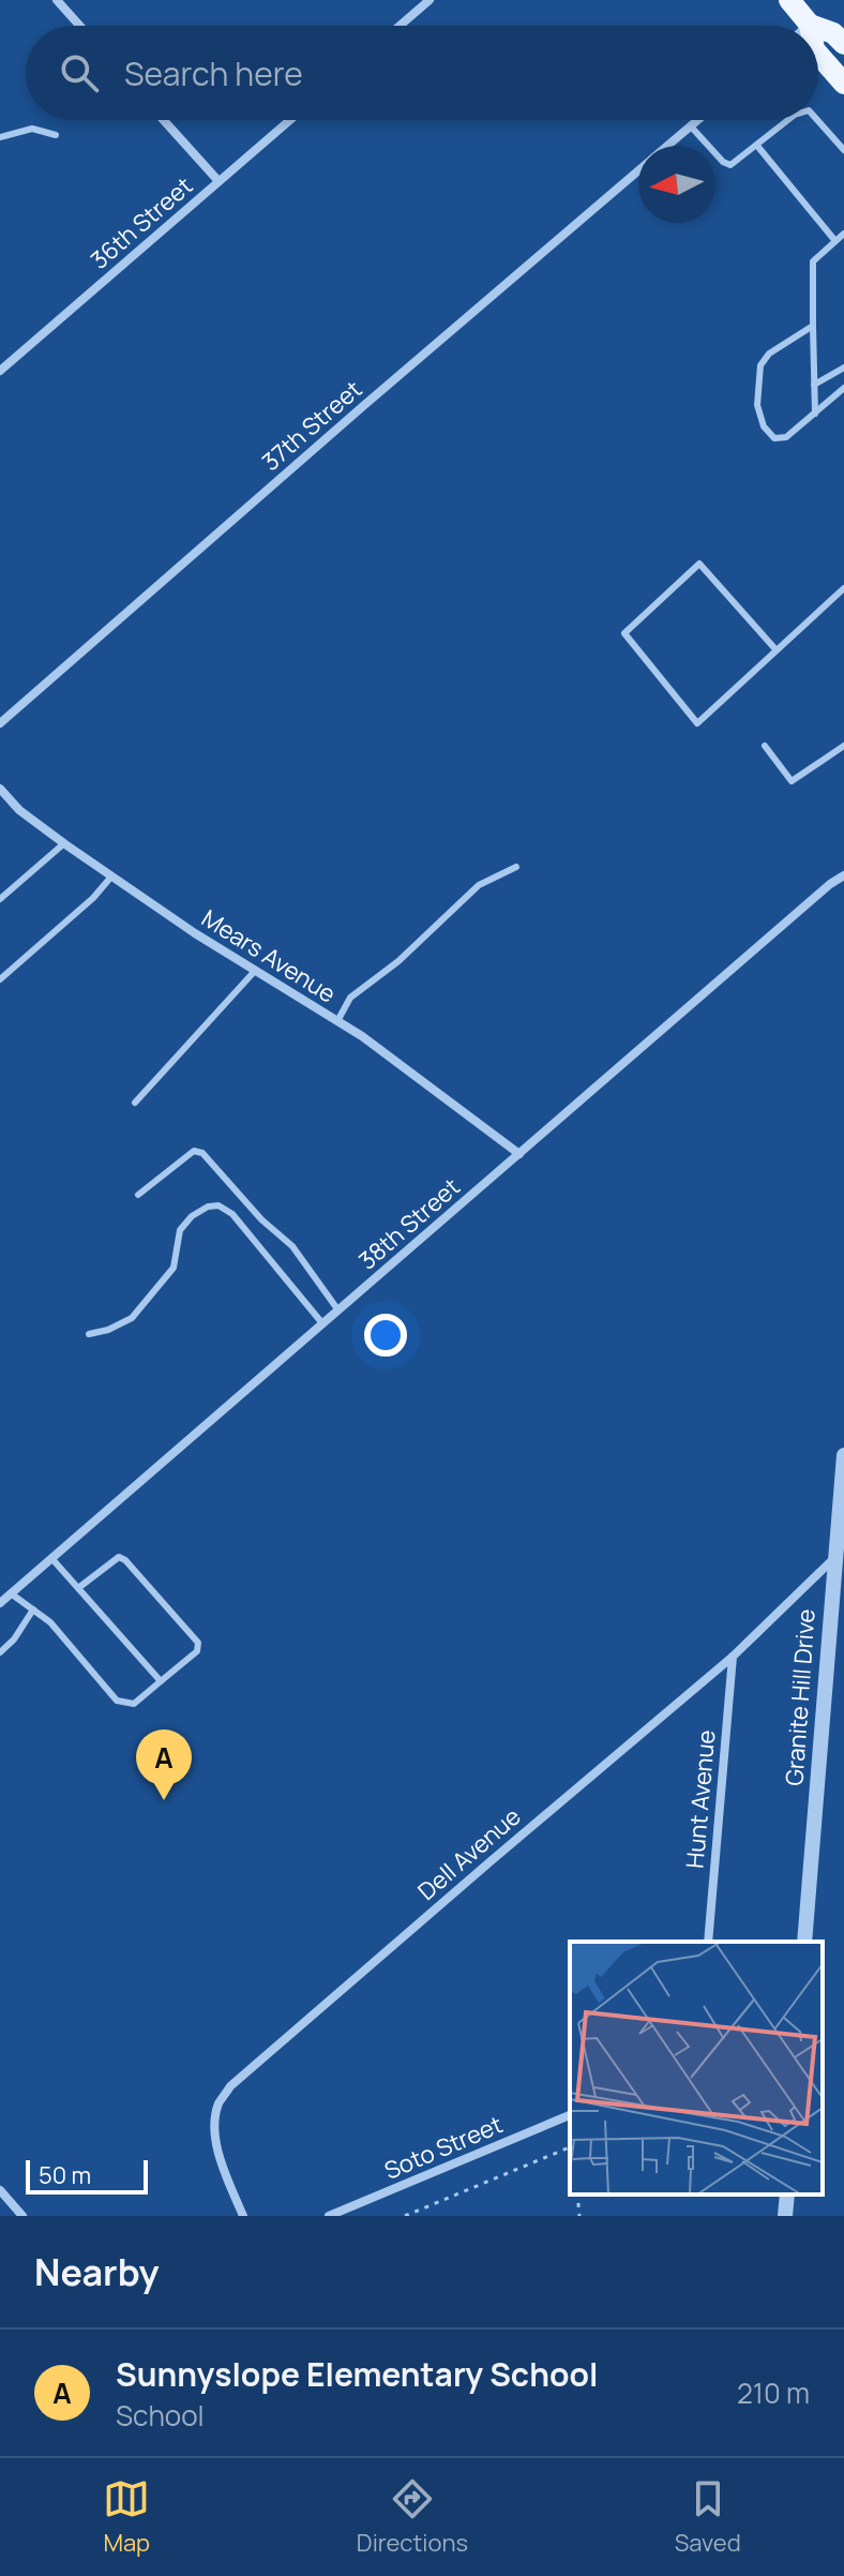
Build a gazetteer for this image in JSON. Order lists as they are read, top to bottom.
{
  "streets": {
    "street": [
      "36th Street",
      "37th Street",
      "Mears Avenue",
      "38th Street",
      "Granite Hill Drive",
      "Hunt Avenue",
      "Dell Avenue",
      "Soto Street"
    ]
  },
  "crossings": [
    ["Mears Avenue", "38th Street"],
    ["Granite Hill Drive", "Dell Avenue"],
    ["Hunt Avenue", "Dell Avenue"]
  ],
  "scale_bar": "50 m",
  "north": "left",
  "page": {
    "search": "Search here",
    "pins": "A",
    "scale": "50 m",
    "heading": "Nearby",
    "list": [
      {
        "mark": "A",
        "name": "Sunnyslope Elementary School",
        "note": "School",
        "value": "210 m"
      }
    ],
    "nav": ["Map", "Directions", "Saved"]
  }
}
